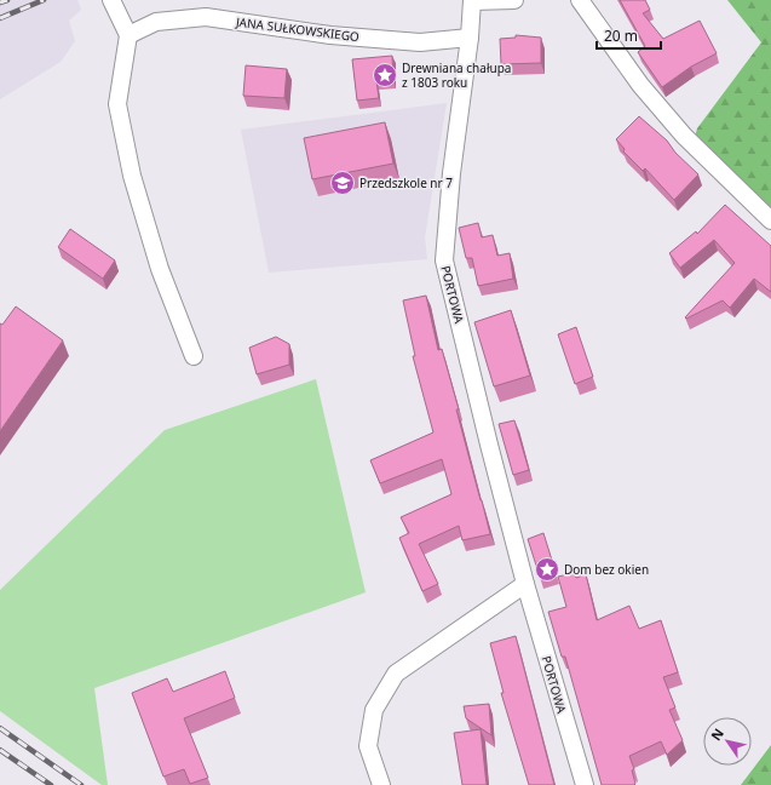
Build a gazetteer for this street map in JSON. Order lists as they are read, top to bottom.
{
  "streets": {
    "street": ["JANA SUŁKOWSKIEGO", "PORTOWA"]
  },
  "crossings": [
    ["JANA SUŁKOWSKIEGO", "PORTOWA"]
  ],
  "places": {
    "place": ["Drewniana chałupa z 1803 roku", "Dom bez okien"],
    "school or university": ["Przedszkole nr 7"]
  },
  "scale_bar": "20 m",
  "north": "top left"
}
